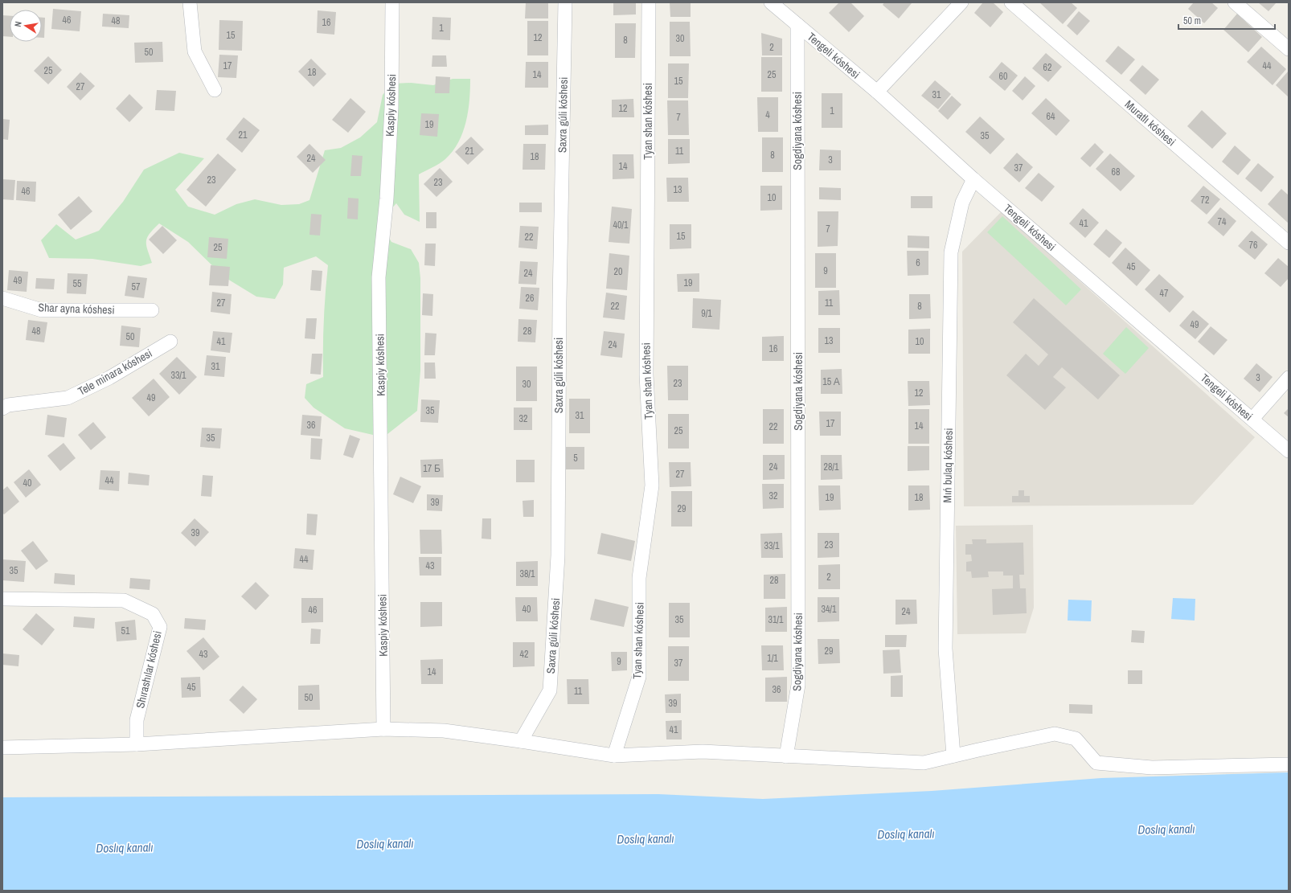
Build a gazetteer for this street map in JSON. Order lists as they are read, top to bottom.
{
  "streets": {
    "street": [
      "Tengeli kóshesi",
      "Kaspiy kóshesi",
      "Saxra gúli kóshesi",
      "Tyan shan kóshesi",
      "Muratlı kóshesi",
      "Sogdiyana kóshesi",
      "Shar ayna kóshesi",
      "Tele minara kóshesi",
      "Mıń bulaq kóshesi",
      "Shırashılar kóshesi"
    ]
  },
  "crossings": [
    ["Tengeli kóshesi", "Sogdiyana kóshesi"],
    ["Tengeli kóshesi", "Mıń bulaq kóshesi"]
  ],
  "water": ["Doslıq kanalı"],
  "house_numbers": [
    "46",
    "48",
    "16",
    "1",
    "15",
    "12",
    "30",
    "8",
    "2",
    "50",
    "17",
    "44",
    "62",
    "25",
    "18",
    "14",
    "25",
    "60",
    "15",
    "27",
    "31",
    "12",
    "1",
    "4",
    "64",
    "7",
    "19",
    "21",
    "35",
    "21",
    "11",
    "8",
    "18",
    "24",
    "3",
    "14",
    "37",
    "68",
    "23",
    "23",
    "13",
    "46",
    "10",
    "72",
    "74",
    "41",
    "40/1",
    "7",
    "15",
    "22",
    "76",
    "25",
    "6",
    "45",
    "9",
    "20",
    "24",
    "49",
    "19",
    "55",
    "57",
    "47",
    "26",
    "27",
    "11",
    "22",
    "8",
    "9/1",
    "49",
    "48",
    "28",
    "50",
    "13",
    "41",
    "10",
    "24",
    "16",
    "31",
    "33/1",
    "3",
    "15 А",
    "23",
    "30",
    "12",
    "49",
    "35",
    "31",
    "32",
    "17",
    "36",
    "14",
    "22",
    "25",
    "35",
    "5",
    "24",
    "28/1",
    "17 Б",
    "27",
    "44",
    "40",
    "32",
    "19",
    "18",
    "39",
    "29",
    "39",
    "23",
    "33/1",
    "44",
    "43",
    "35",
    "38/1",
    "2",
    "28",
    "40",
    "34/1",
    "46",
    "24",
    "35",
    "31/1",
    "51",
    "29",
    "43",
    "42",
    "1/1",
    "9",
    "37",
    "14",
    "45",
    "36",
    "11",
    "50",
    "39",
    "41"
  ],
  "scale_bar": "50 m",
  "north": "left"
}
